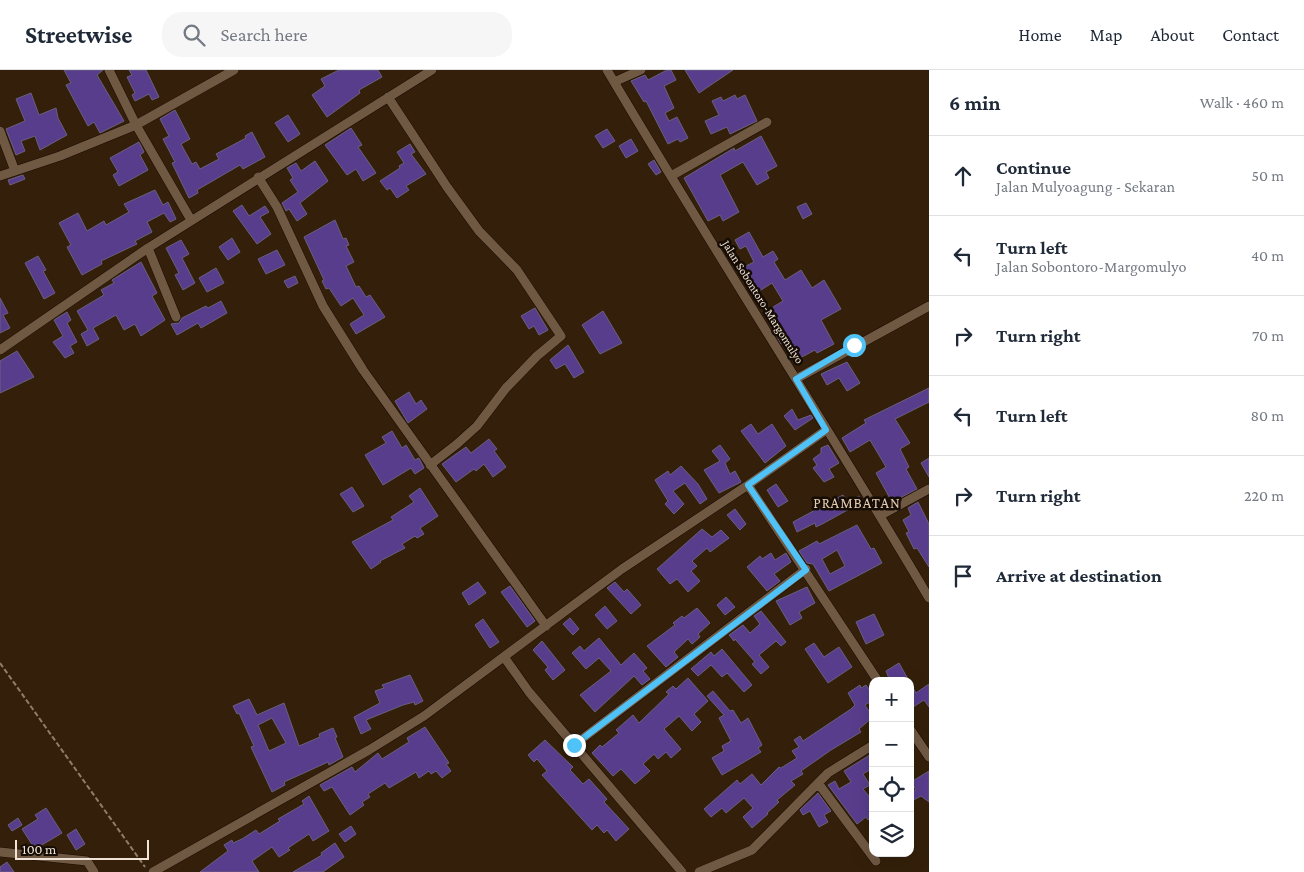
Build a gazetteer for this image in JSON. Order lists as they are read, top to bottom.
{
  "streets": {
    "street": ["Jalan Sobontoro-Margomulyo"]
  },
  "districts": ["PRAMBATAN"],
  "scale_bar": "100 m",
  "page": {
    "header": "Streetwise",
    "search": "Search here",
    "nav": [
      "Home",
      "Map",
      "About",
      "Contact"
    ],
    "heading": ["6 min", "Walk · 460 m"],
    "list": [
      ["Continue", "Jalan Mulyoagung - Sekaran", "50 m"],
      ["Turn left", "Jalan Sobontoro-Margomulyo", "40 m"],
      ["Turn right", "70 m"],
      ["Turn left", "80 m"],
      ["Turn right", "220 m"],
      "Arrive at destination"
    ],
    "map_buttons": ["+", "−"],
    "scale": "100 m"
  }
}
